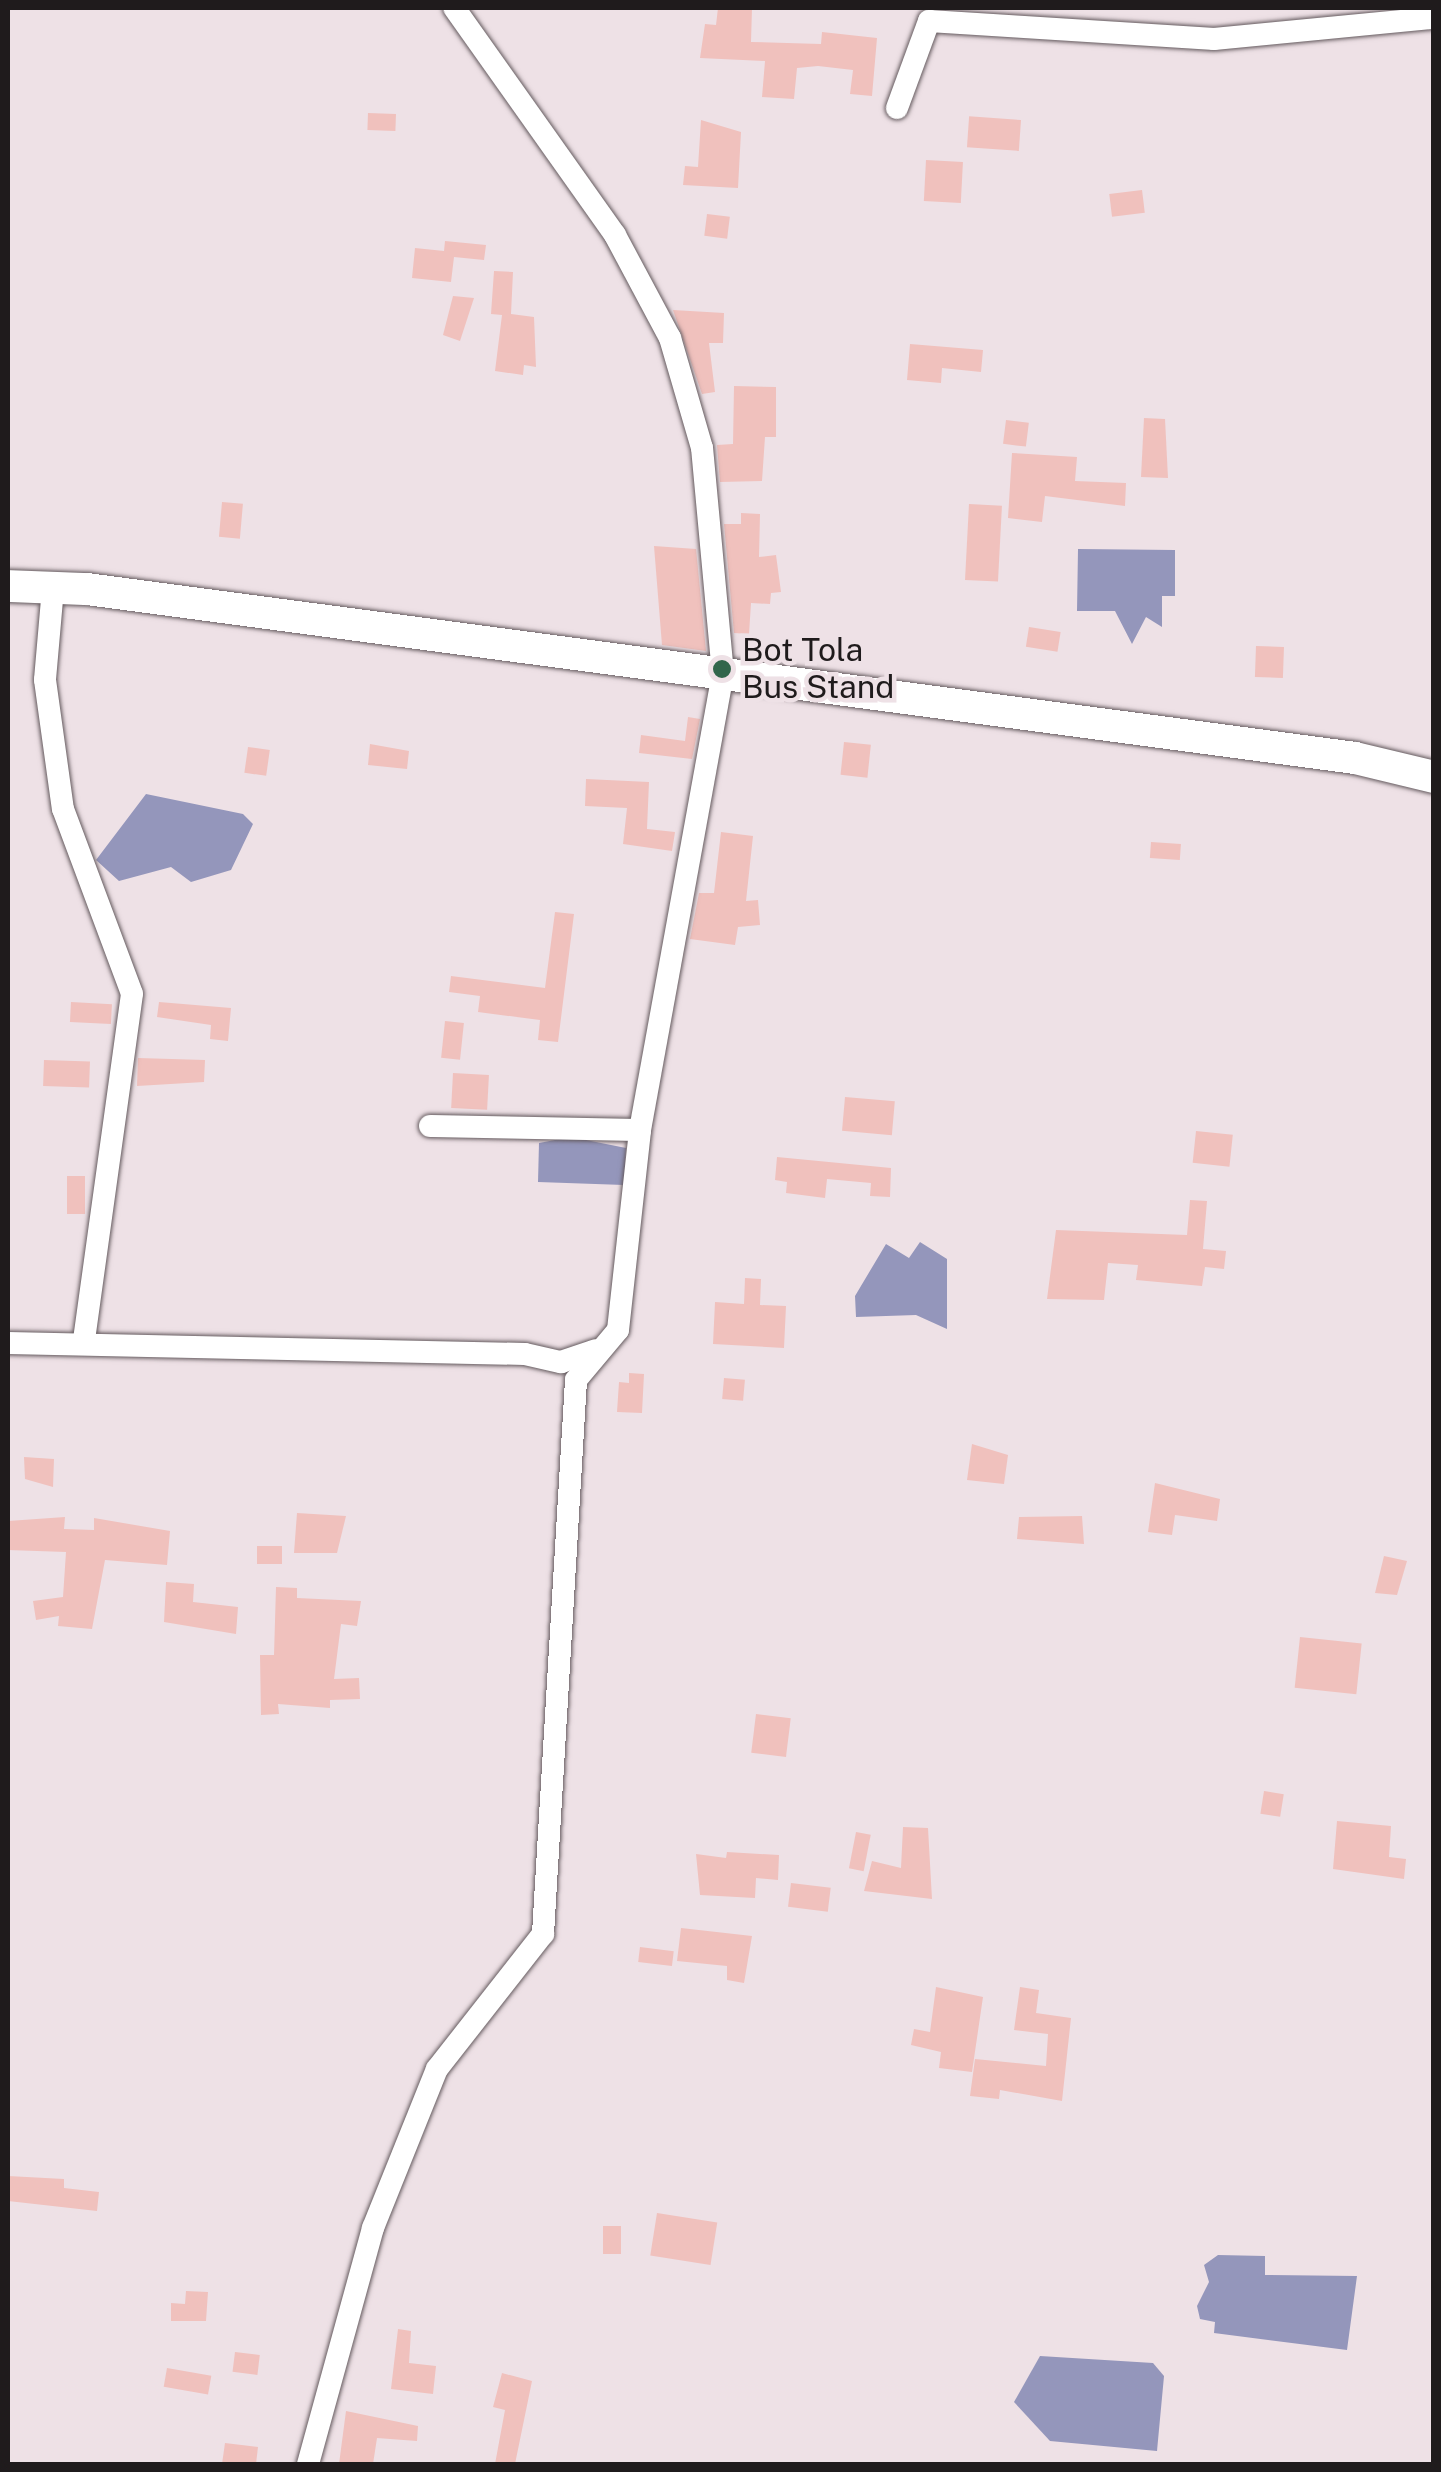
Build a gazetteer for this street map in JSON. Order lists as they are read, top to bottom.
{
  "places": ["Bot Tola Bus Stand"]
}
